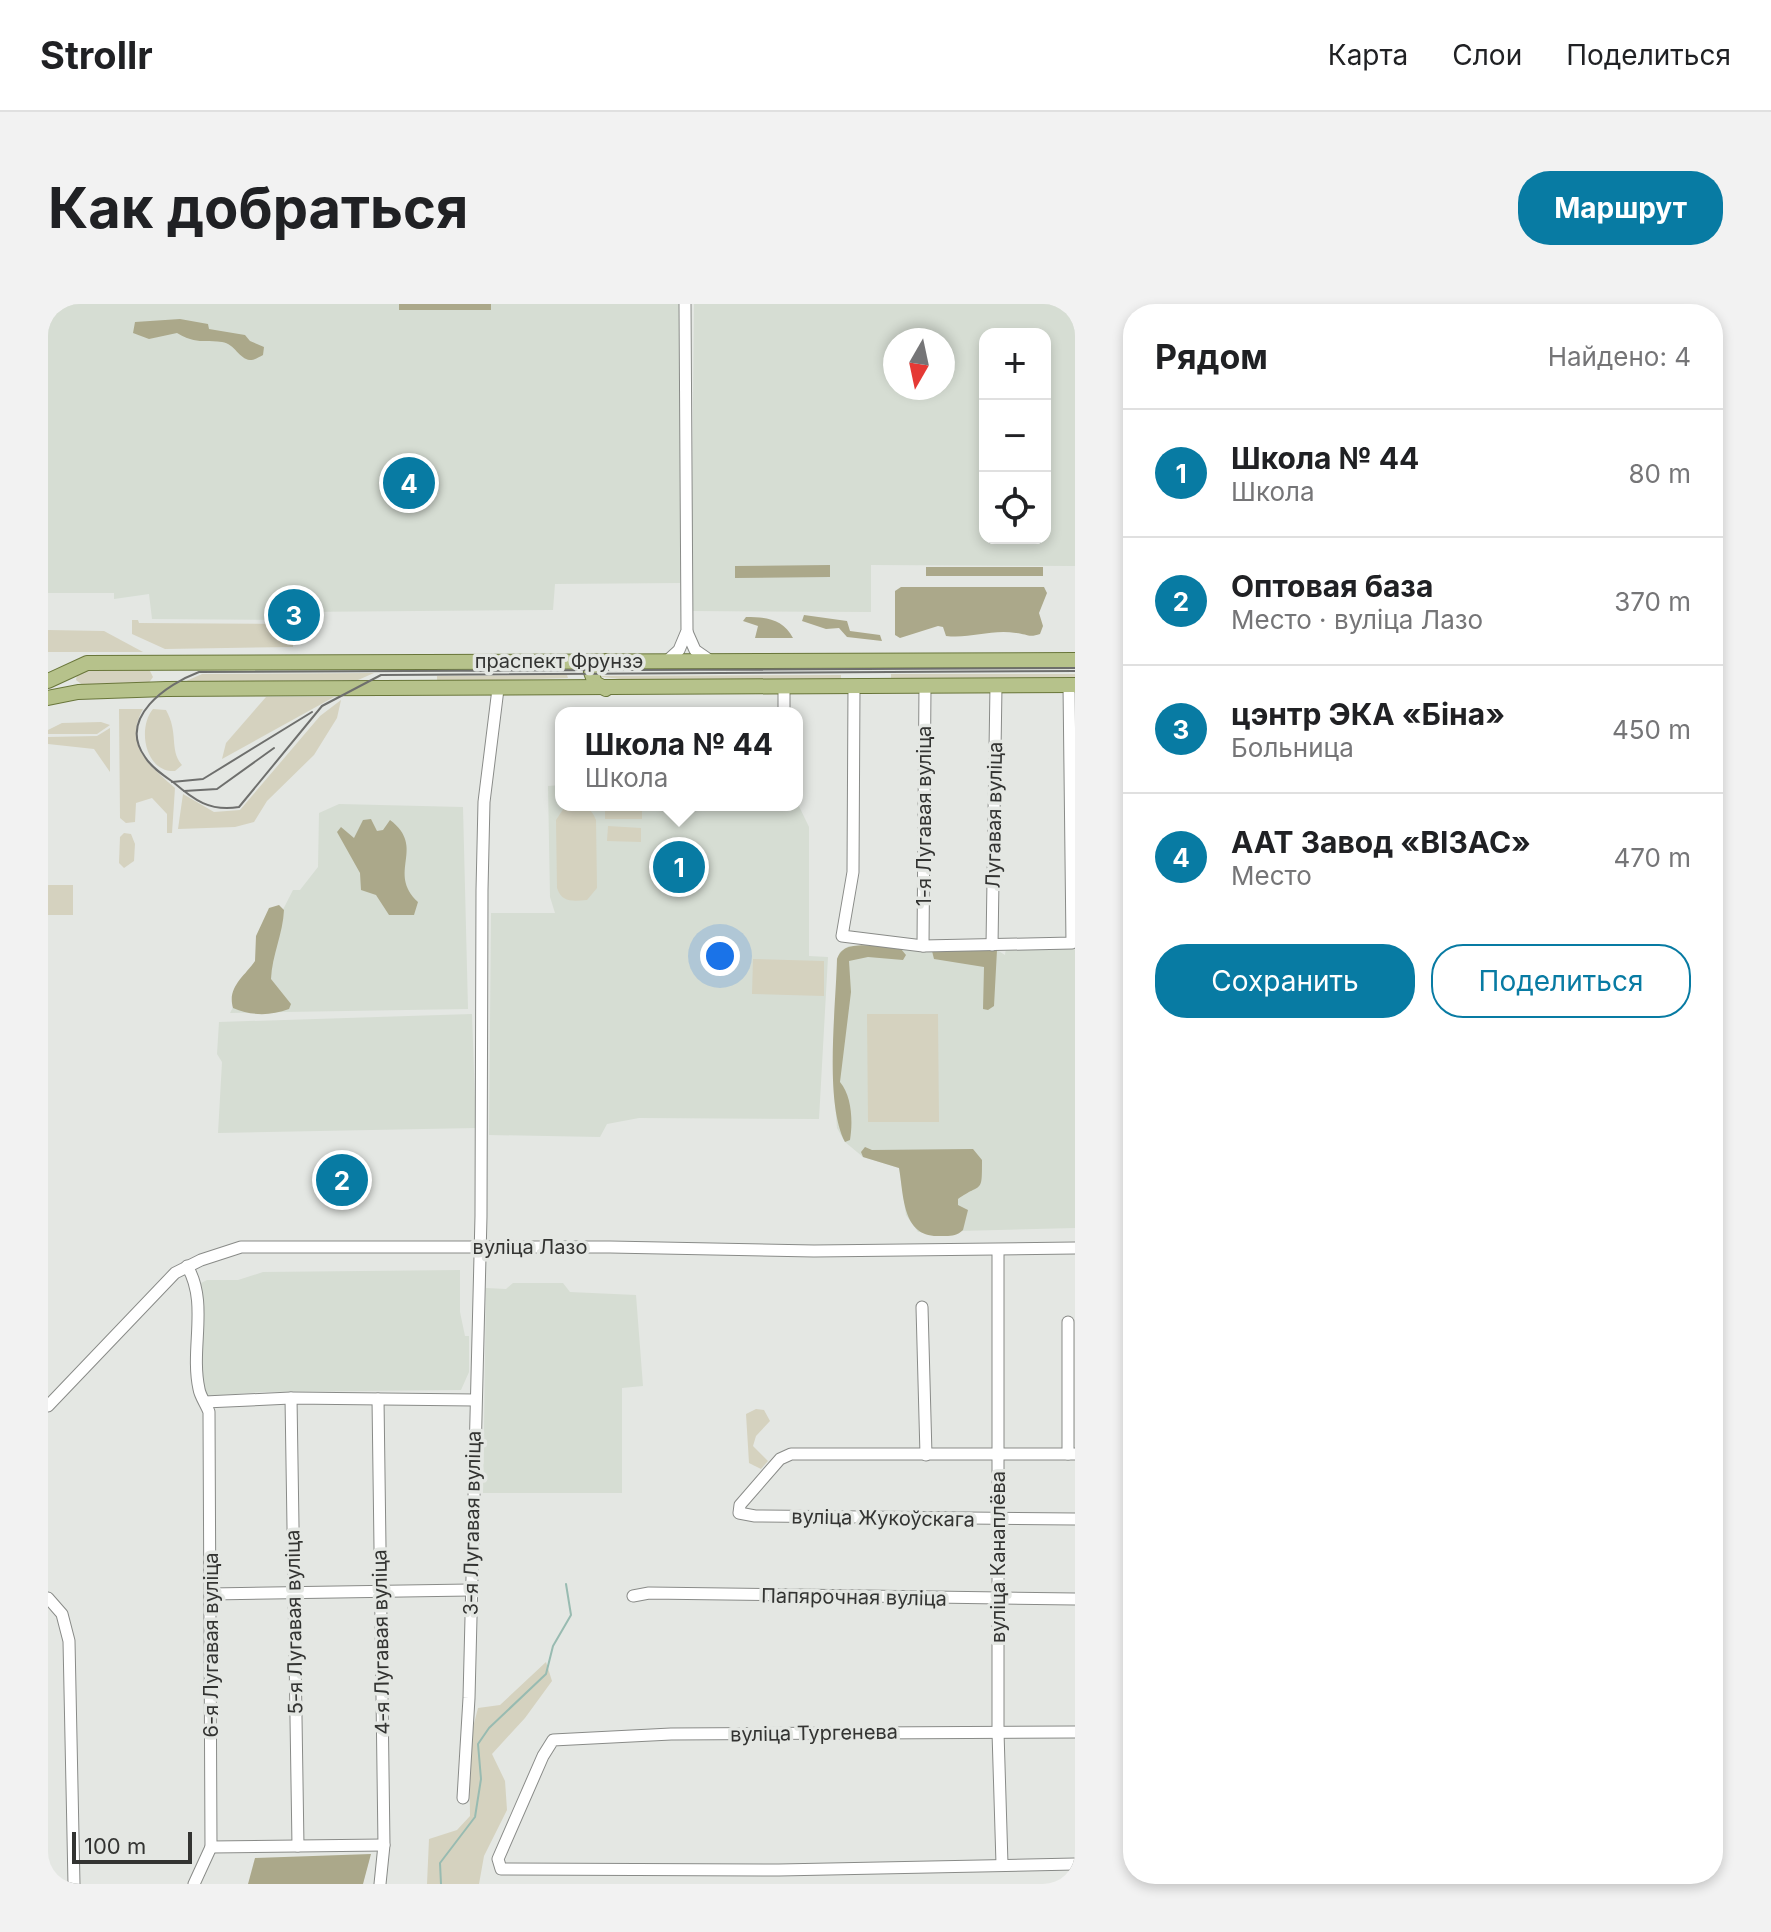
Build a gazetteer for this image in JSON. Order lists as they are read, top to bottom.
{
  "streets": {
    "main road": ["праспект Фрунзэ"],
    "street": [
      "Лугавая вуліца",
      "1-я Лугавая вуліца",
      "вуліца Лазо",
      "вуліца Жукоўскага",
      "3-я Лугавая вуліца",
      "вуліца Канаплёва",
      "Папярочная вуліца",
      "5-я Лугавая вуліца",
      "4-я Лугавая вуліца",
      "6-я Лугавая вуліца",
      "вуліца Тургенева"
    ]
  },
  "crossings": [
    ["праспект Фрунзэ", "Лугавая вуліца"],
    ["праспект Фрунзэ", "1-я Лугавая вуліца"],
    ["праспект Фрунзэ", "3-я Лугавая вуліца"],
    ["вуліца Лазо", "3-я Лугавая вуліца"],
    ["вуліца Лазо", "вуліца Канаплёва"],
    ["вуліца Лазо", "6-я Лугавая вуліца"],
    ["вуліца Жукоўскага", "вуліца Канаплёва"],
    ["вуліца Канаплёва", "Папярочная вуліца"],
    ["вуліца Канаплёва", "вуліца Тургенева"]
  ],
  "scale_bar": "100 m",
  "north": "bottom",
  "page": {
    "header": "Strollr",
    "nav": ["Карта", "Слои", "Поделиться"],
    "buttons": [
      "Маршрут",
      ["Сохранить", "Поделиться"]
    ],
    "title": "Как добраться",
    "heading": ["Рядом", "Найдено: 4"],
    "map_buttons": ["+", "−"],
    "list": [
      {
        "mark": "1",
        "name": "Школа № 44",
        "note": "Школа",
        "value": "80 m"
      },
      {
        "mark": "2",
        "name": "Оптовая база",
        "note": "Место · вуліца Лазо",
        "value": "370 m"
      },
      {
        "mark": "3",
        "name": "цэнтр ЭКА «Біна»",
        "note": "Больница",
        "value": "450 m"
      },
      {
        "mark": "4",
        "name": "ААТ Завод «ВІЗАС»",
        "note": "Место",
        "value": "470 m"
      }
    ],
    "pins": [
      "4",
      "3",
      "1",
      "2"
    ],
    "popup": ["Школа № 44", "Школа"],
    "scale": "100 m"
  }
}
